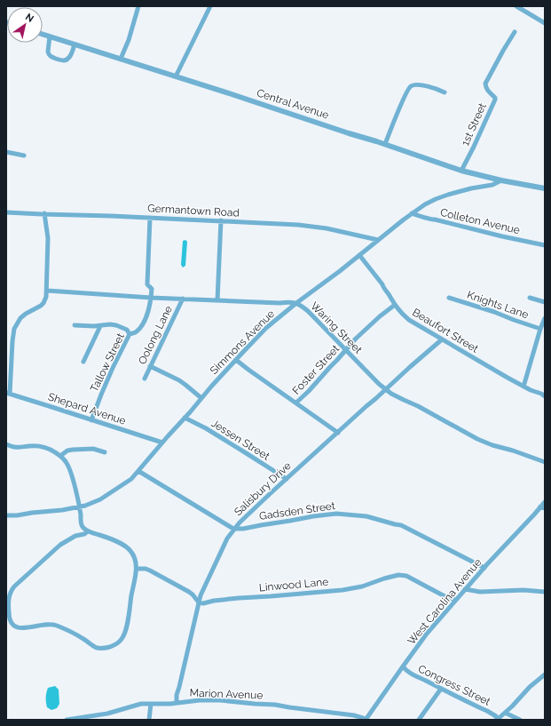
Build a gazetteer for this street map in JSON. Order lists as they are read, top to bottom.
{
  "streets": {
    "street": [
      "Central Avenue",
      "1st Street",
      "Germantown Road",
      "Colleton Avenue",
      "Knights Lane",
      "Waring Street",
      "Beaufort Street",
      "Oolong Lane",
      "Simmons Avenue",
      "Tallow Street",
      "Foster Street",
      "Shepard Avenue",
      "Jessen Street",
      "Salisbury Drive",
      "Gadsden Street",
      "Linwood Lane",
      "West Carolina Avenue",
      "Congress Street",
      "Marion Avenue"
    ]
  },
  "crossings": [
    ["Central Avenue", "1st Street"],
    ["Central Avenue", "Simmons Avenue"],
    ["Germantown Road", "Simmons Avenue"],
    ["Colleton Avenue", "Simmons Avenue"],
    ["Waring Street", "Oolong Lane"],
    ["Waring Street", "Simmons Avenue"],
    ["Waring Street", "Tallow Street"],
    ["Waring Street", "Foster Street"],
    ["Waring Street", "Salisbury Drive"],
    ["Beaufort Street", "Simmons Avenue"],
    ["Beaufort Street", "Foster Street"],
    ["Beaufort Street", "Salisbury Drive"],
    ["Simmons Avenue", "Shepard Avenue"],
    ["Simmons Avenue", "Jessen Street"],
    ["Tallow Street", "Shepard Avenue"],
    ["Jessen Street", "Salisbury Drive"],
    ["Salisbury Drive", "Gadsden Street"],
    ["Salisbury Drive", "Linwood Lane"],
    ["Salisbury Drive", "Marion Avenue"],
    ["Gadsden Street", "West Carolina Avenue"],
    ["Linwood Lane", "West Carolina Avenue"],
    ["West Carolina Avenue", "Congress Street"],
    ["West Carolina Avenue", "Marion Avenue"]
  ],
  "north": "top right"
}
